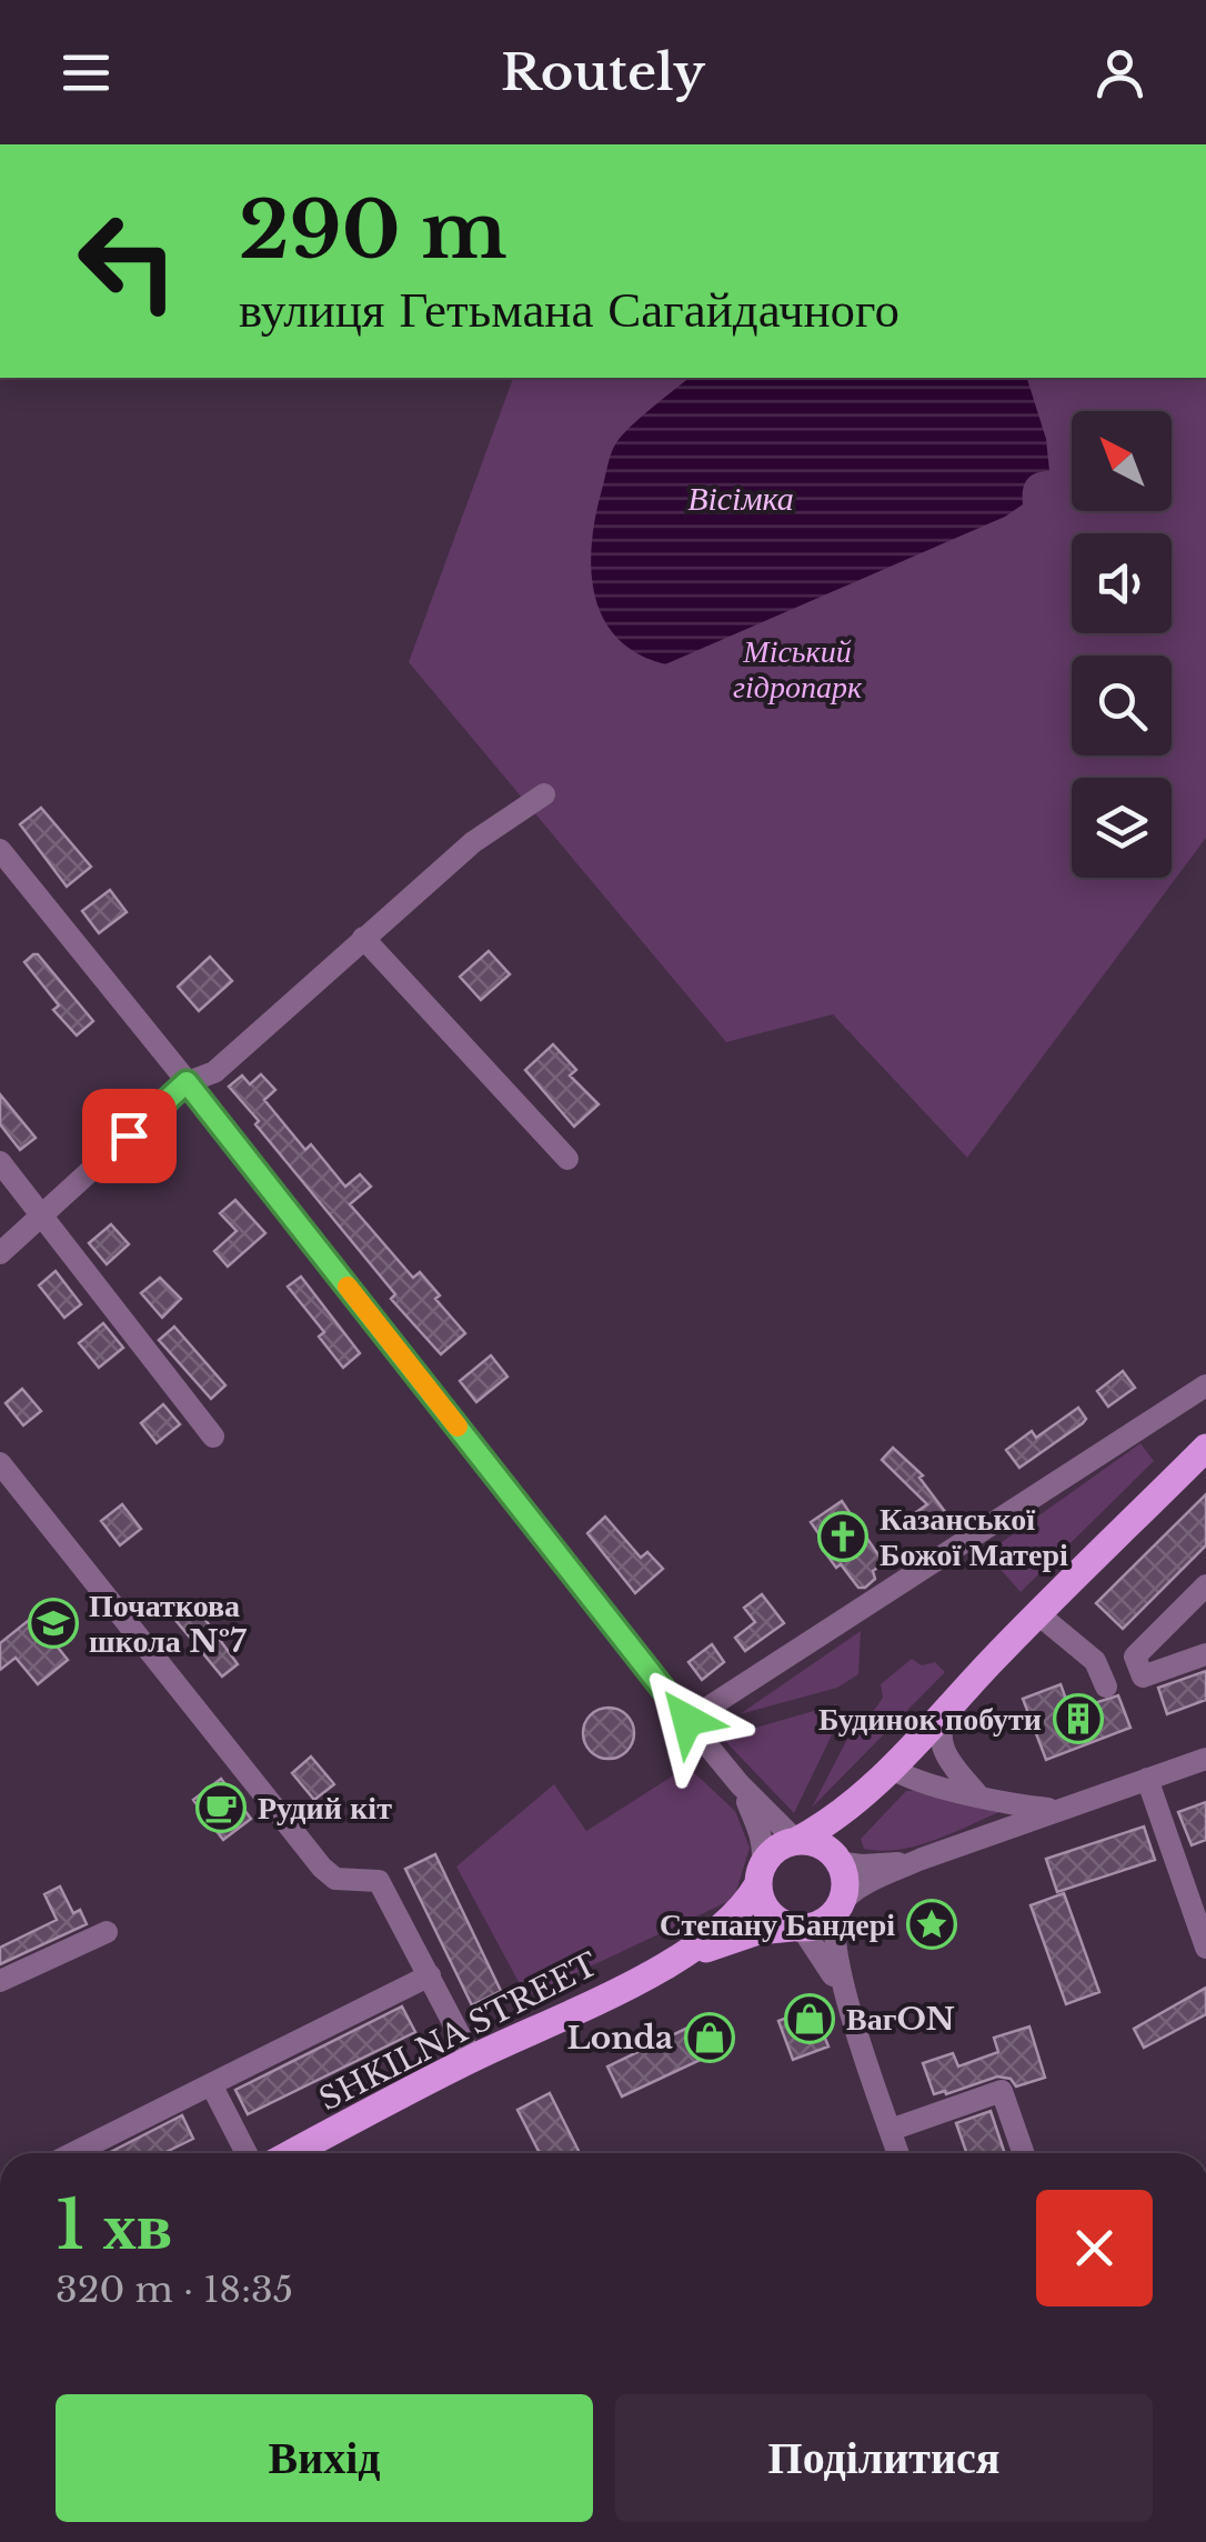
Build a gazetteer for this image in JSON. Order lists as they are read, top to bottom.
{
  "streets": {
    "main road": ["SHKILNA STREET"]
  },
  "water": ["Вісімка"],
  "parks": ["Міський гідропарк"],
  "places": {
    "church": ["Казанської Божої Матері"],
    "school or university": ["Початкова школа №7"],
    "building": ["Будинок побути"],
    "cafe": ["Рудий кіт"],
    "place": ["Степану Бандері"],
    "shop": ["ВагON", "Londa"]
  },
  "north": "top left",
  "page": {
    "header": "Routely",
    "turn": ["290 m", "вулиця Гетьмана Сагайдачного"],
    "heading": ["1 хв", "320 m · 18:35"],
    "buttons": ["Вихід", "Поділитися"]
  }
}
